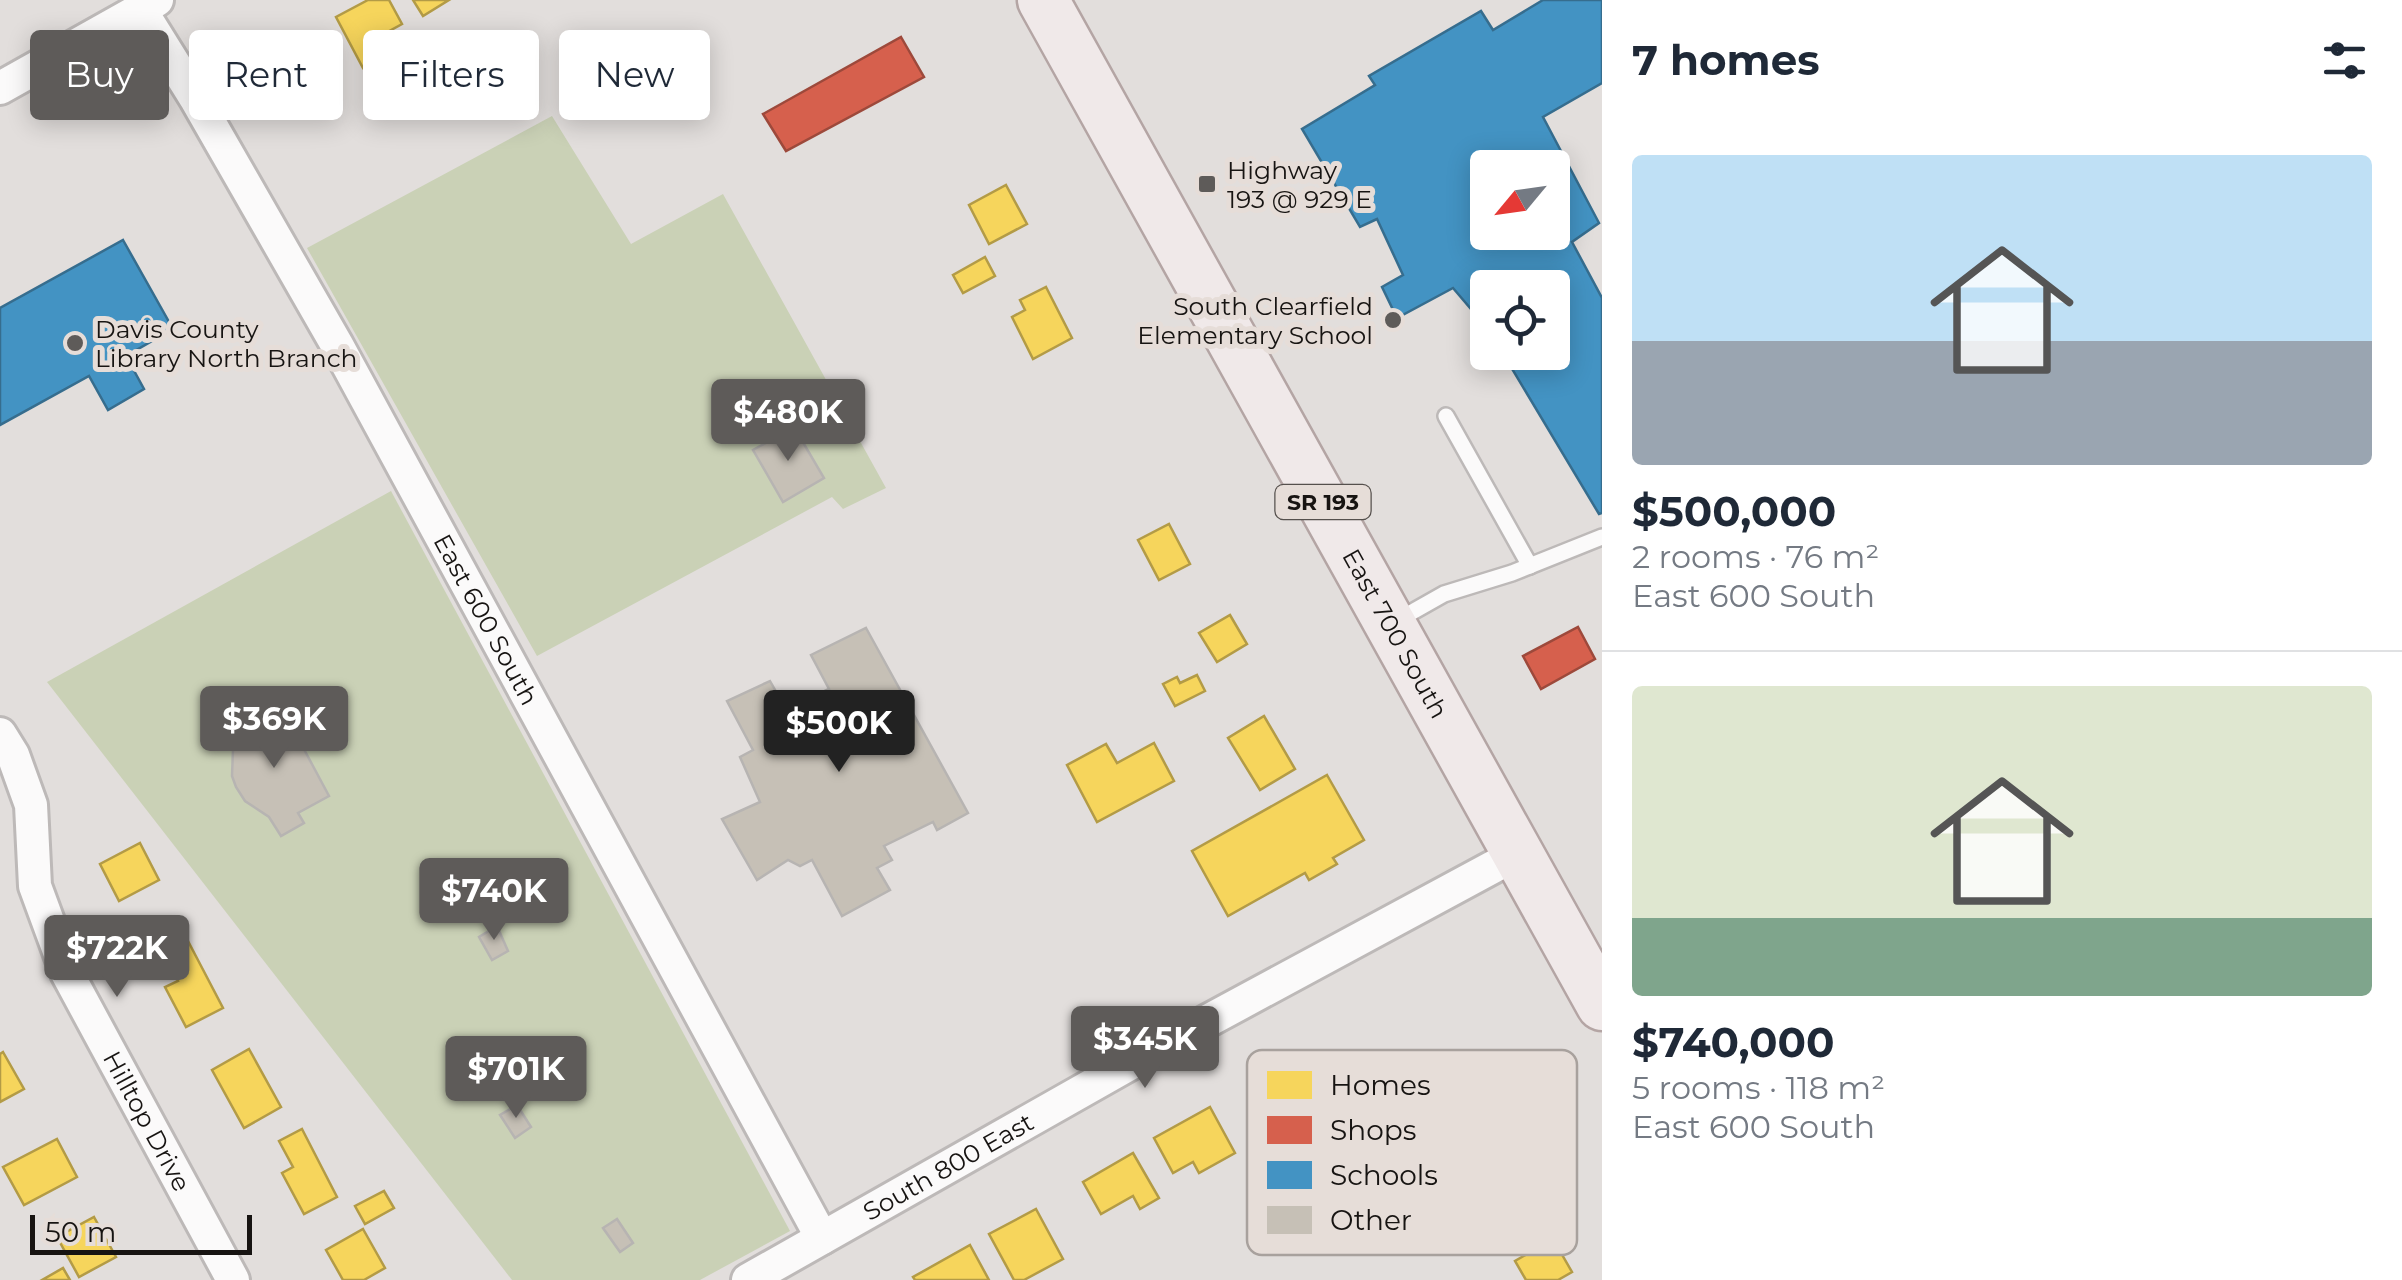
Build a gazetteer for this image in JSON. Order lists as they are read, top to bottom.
{
  "streets": {
    "main road": ["SR 193", "East 700 South"],
    "street": ["East 600 South", "Hilltop Drive", "South 800 East"]
  },
  "crossings": [
    ["East 600 South", "South 800 East"],
    ["East 700 South", "South 800 East"]
  ],
  "places": {
    "transit": ["Highway 193 @ 929 E"],
    "other": ["South Clearfield Elementary School", "Davis County Library North Branch"]
  },
  "legend": [
    "Homes",
    "Shops",
    "Schools",
    "Other"
  ],
  "scale_bar": "50 m",
  "north": "bottom left",
  "page": {
    "heading": "7 homes",
    "chip": [
      "Buy",
      "Rent",
      "Filters",
      "New"
    ],
    "list": [
      {
        "name": "$500,000",
        "note": "2 rooms · 76 m² · East 600 South"
      },
      {
        "name": "$740,000",
        "note": "5 rooms · 118 m² · East 600 South"
      }
    ],
    "price": [
      "$480K",
      "$369K",
      "$500K",
      "$740K",
      "$722K",
      "$345K",
      "$701K"
    ],
    "scale": "50 m"
  }
}
